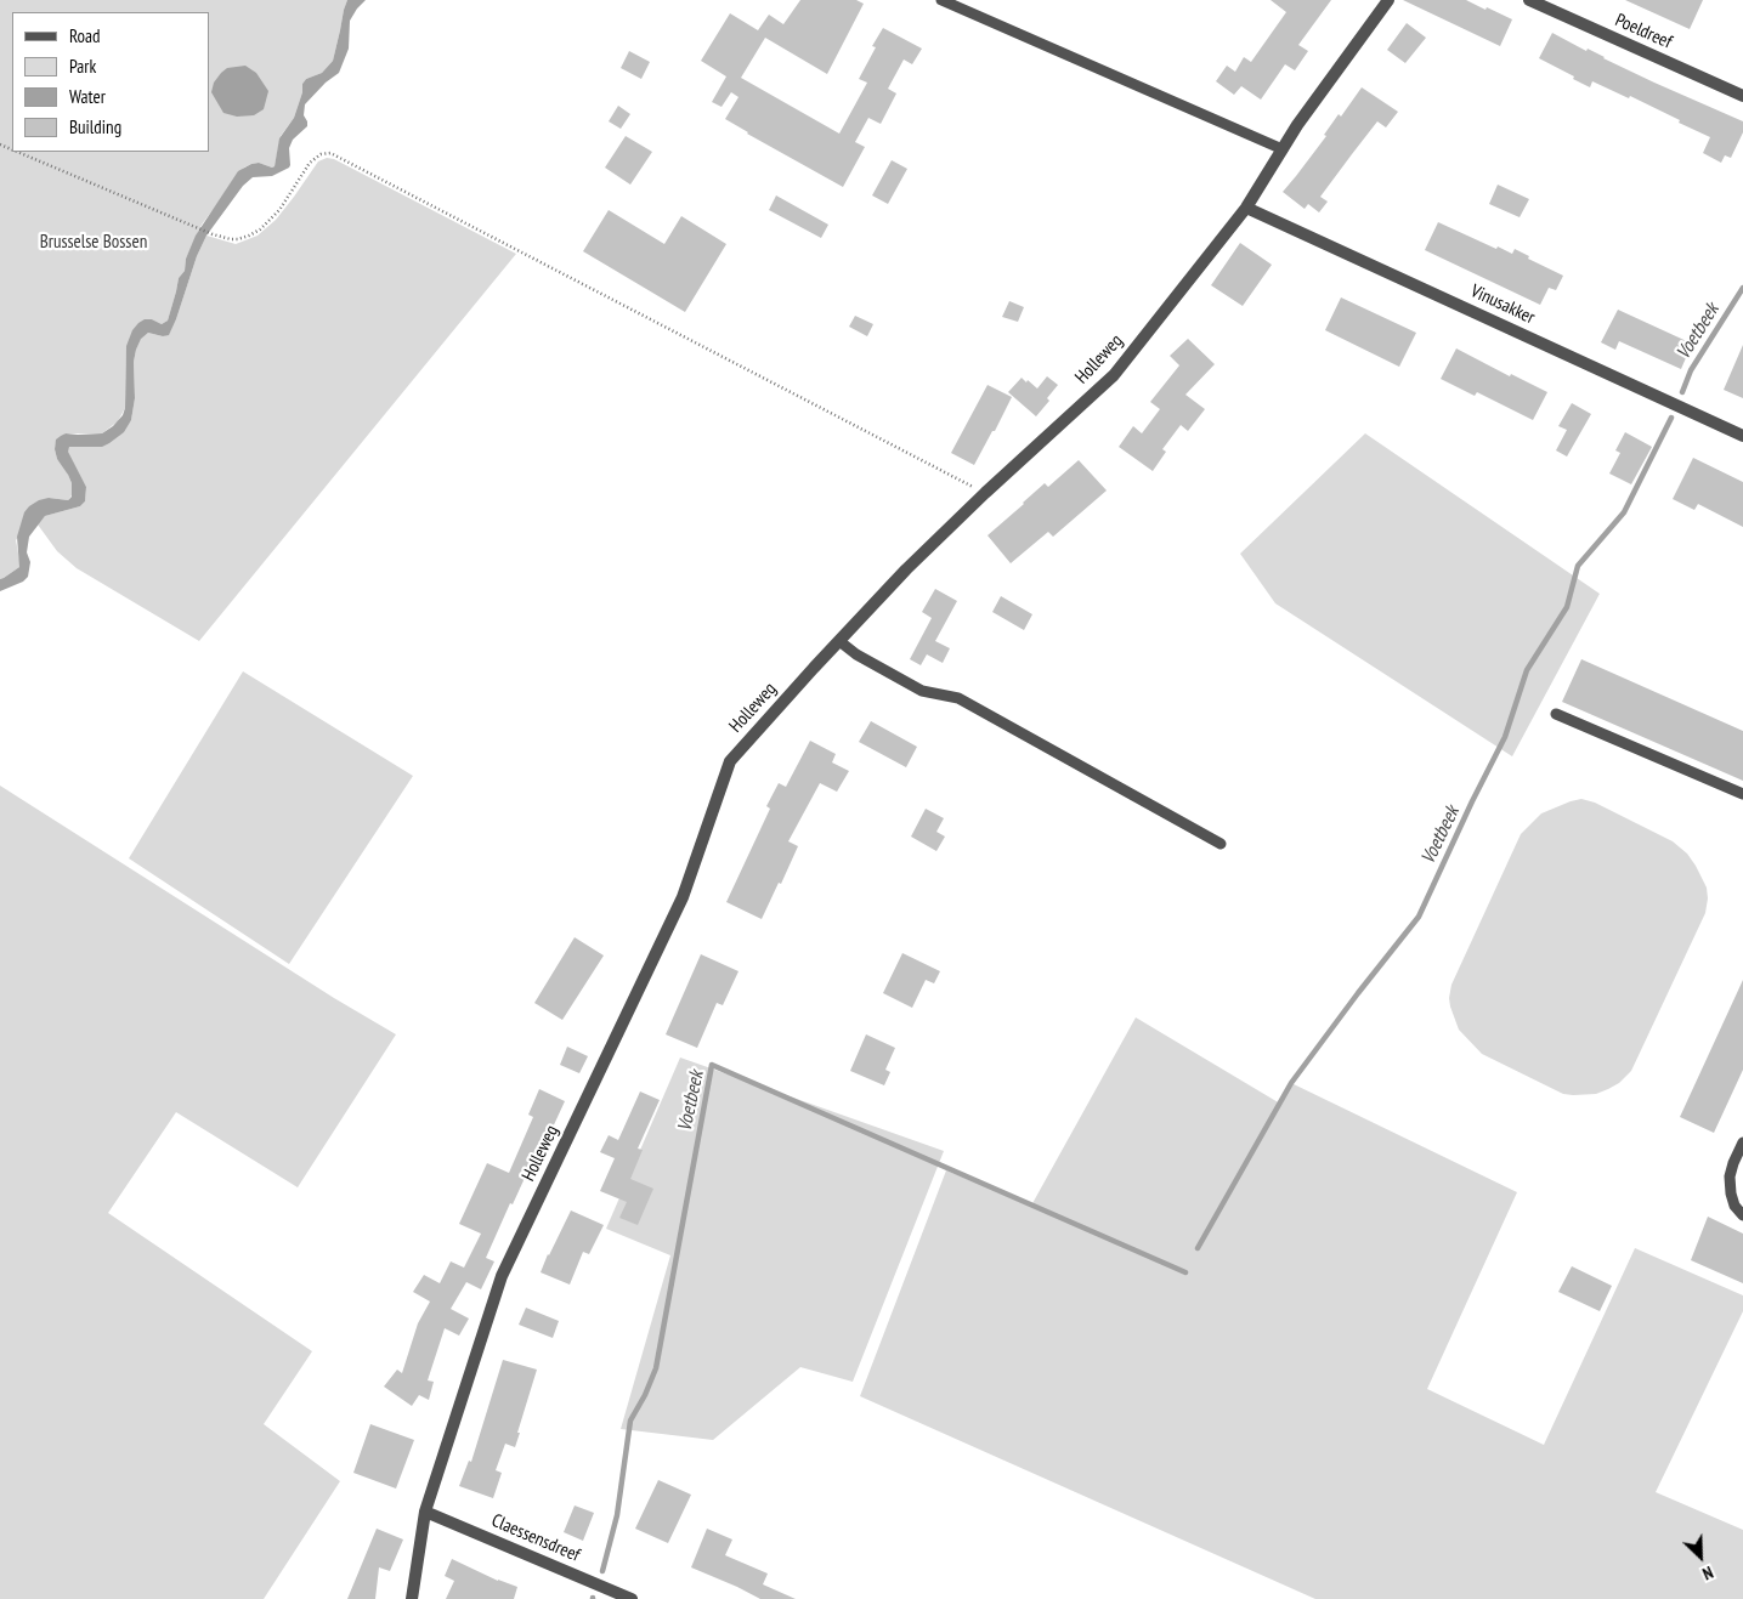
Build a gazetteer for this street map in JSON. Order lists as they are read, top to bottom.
{
  "streets": {
    "street": [
      "Poeldreef",
      "Vinusakker",
      "Holleweg",
      "Claessensdreef"
    ]
  },
  "crossings": [
    ["Vinusakker", "Holleweg"],
    ["Holleweg", "Claessensdreef"]
  ],
  "water": ["Voetbeek"],
  "parks": ["Brusselse Bossen"],
  "legend": [
    "Road",
    "Park",
    "Water",
    "Building"
  ],
  "north": "bottom right"
}
